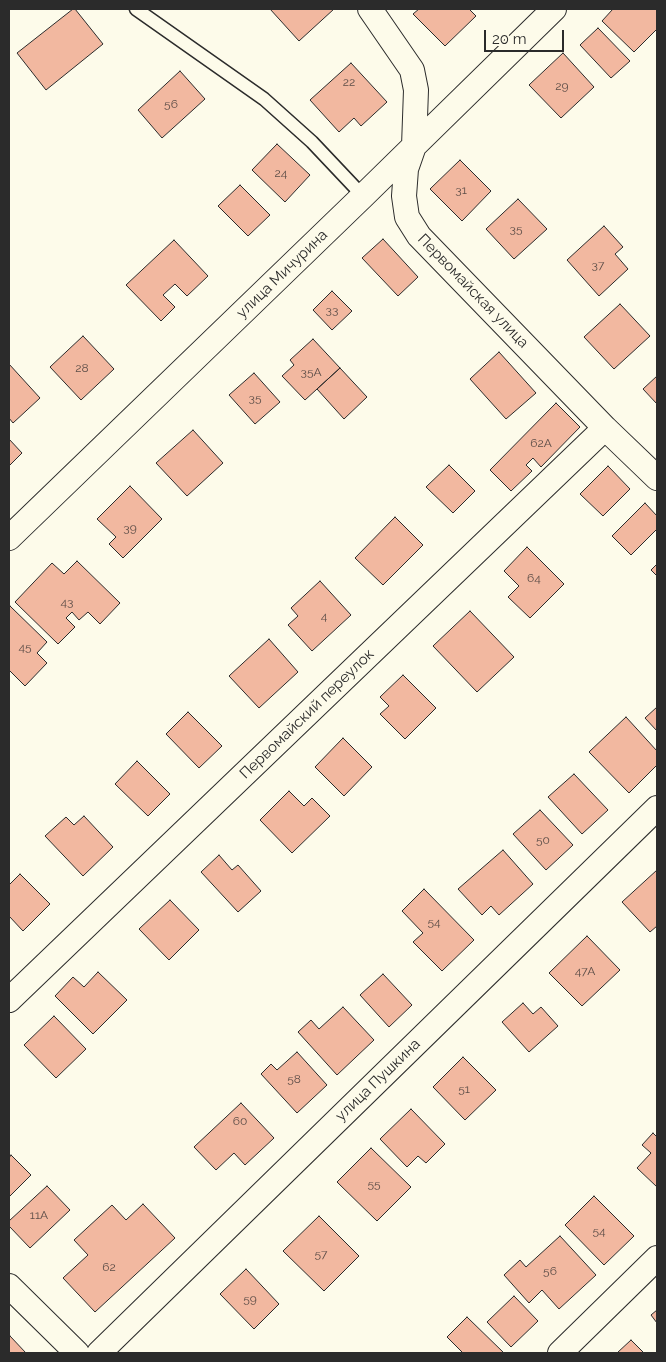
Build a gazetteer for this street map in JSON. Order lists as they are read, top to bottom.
{
  "streets": {
    "street": [
      "улица Мичурина",
      "Первомайская улица",
      "Первомайский переулок",
      "улица Пушкина"
    ]
  },
  "crossings": [
    ["улица Мичурина", "Первомайская улица"],
    ["Первомайская улица", "Первомайский переулок"]
  ],
  "house_numbers": [
    "22",
    "29",
    "56",
    "24",
    "31",
    "35",
    "37",
    "33",
    "28",
    "35А",
    "35",
    "62А",
    "39",
    "64",
    "43",
    "4",
    "45",
    "50",
    "54",
    "47А",
    "58",
    "51",
    "60",
    "55",
    "11А",
    "54",
    "57",
    "62",
    "56",
    "59"
  ],
  "scale_bar": "20 m"
}
